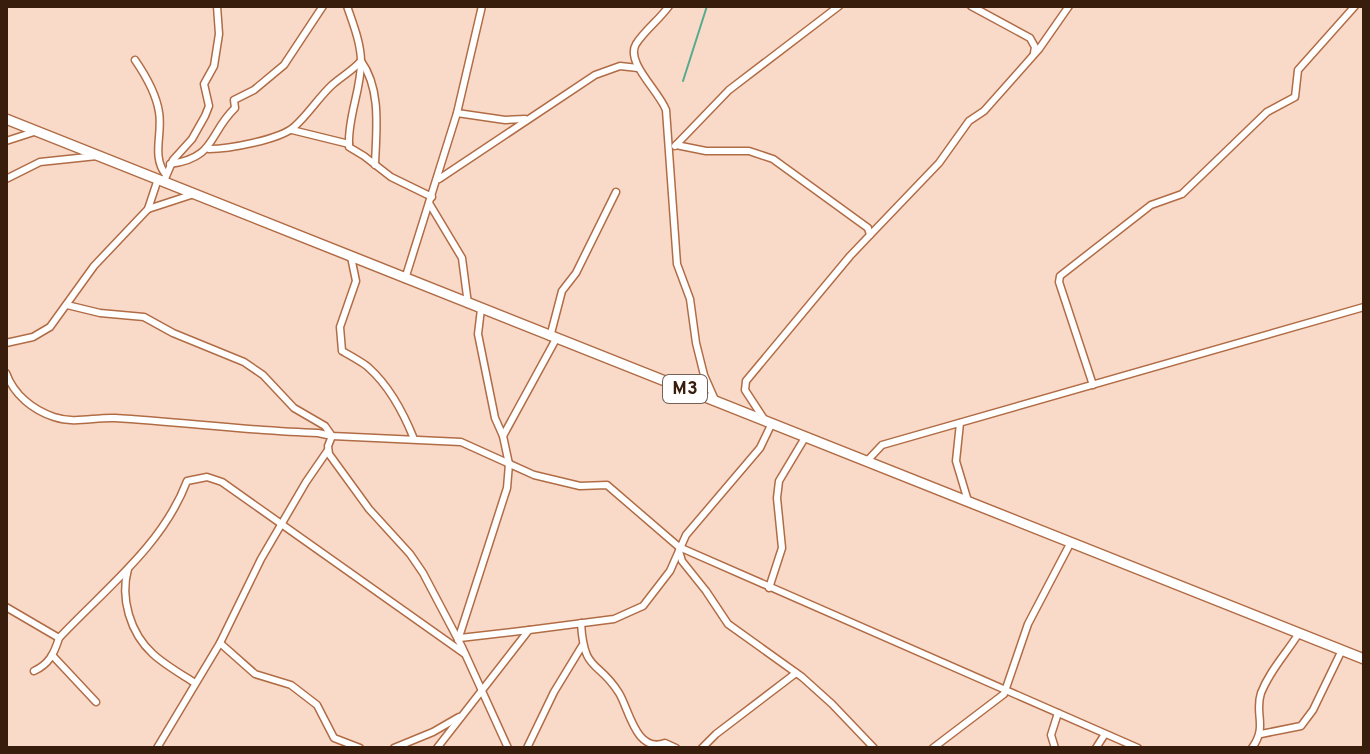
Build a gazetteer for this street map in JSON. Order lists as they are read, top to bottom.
{
  "streets": {
    "main road": ["M3"]
  }
}
